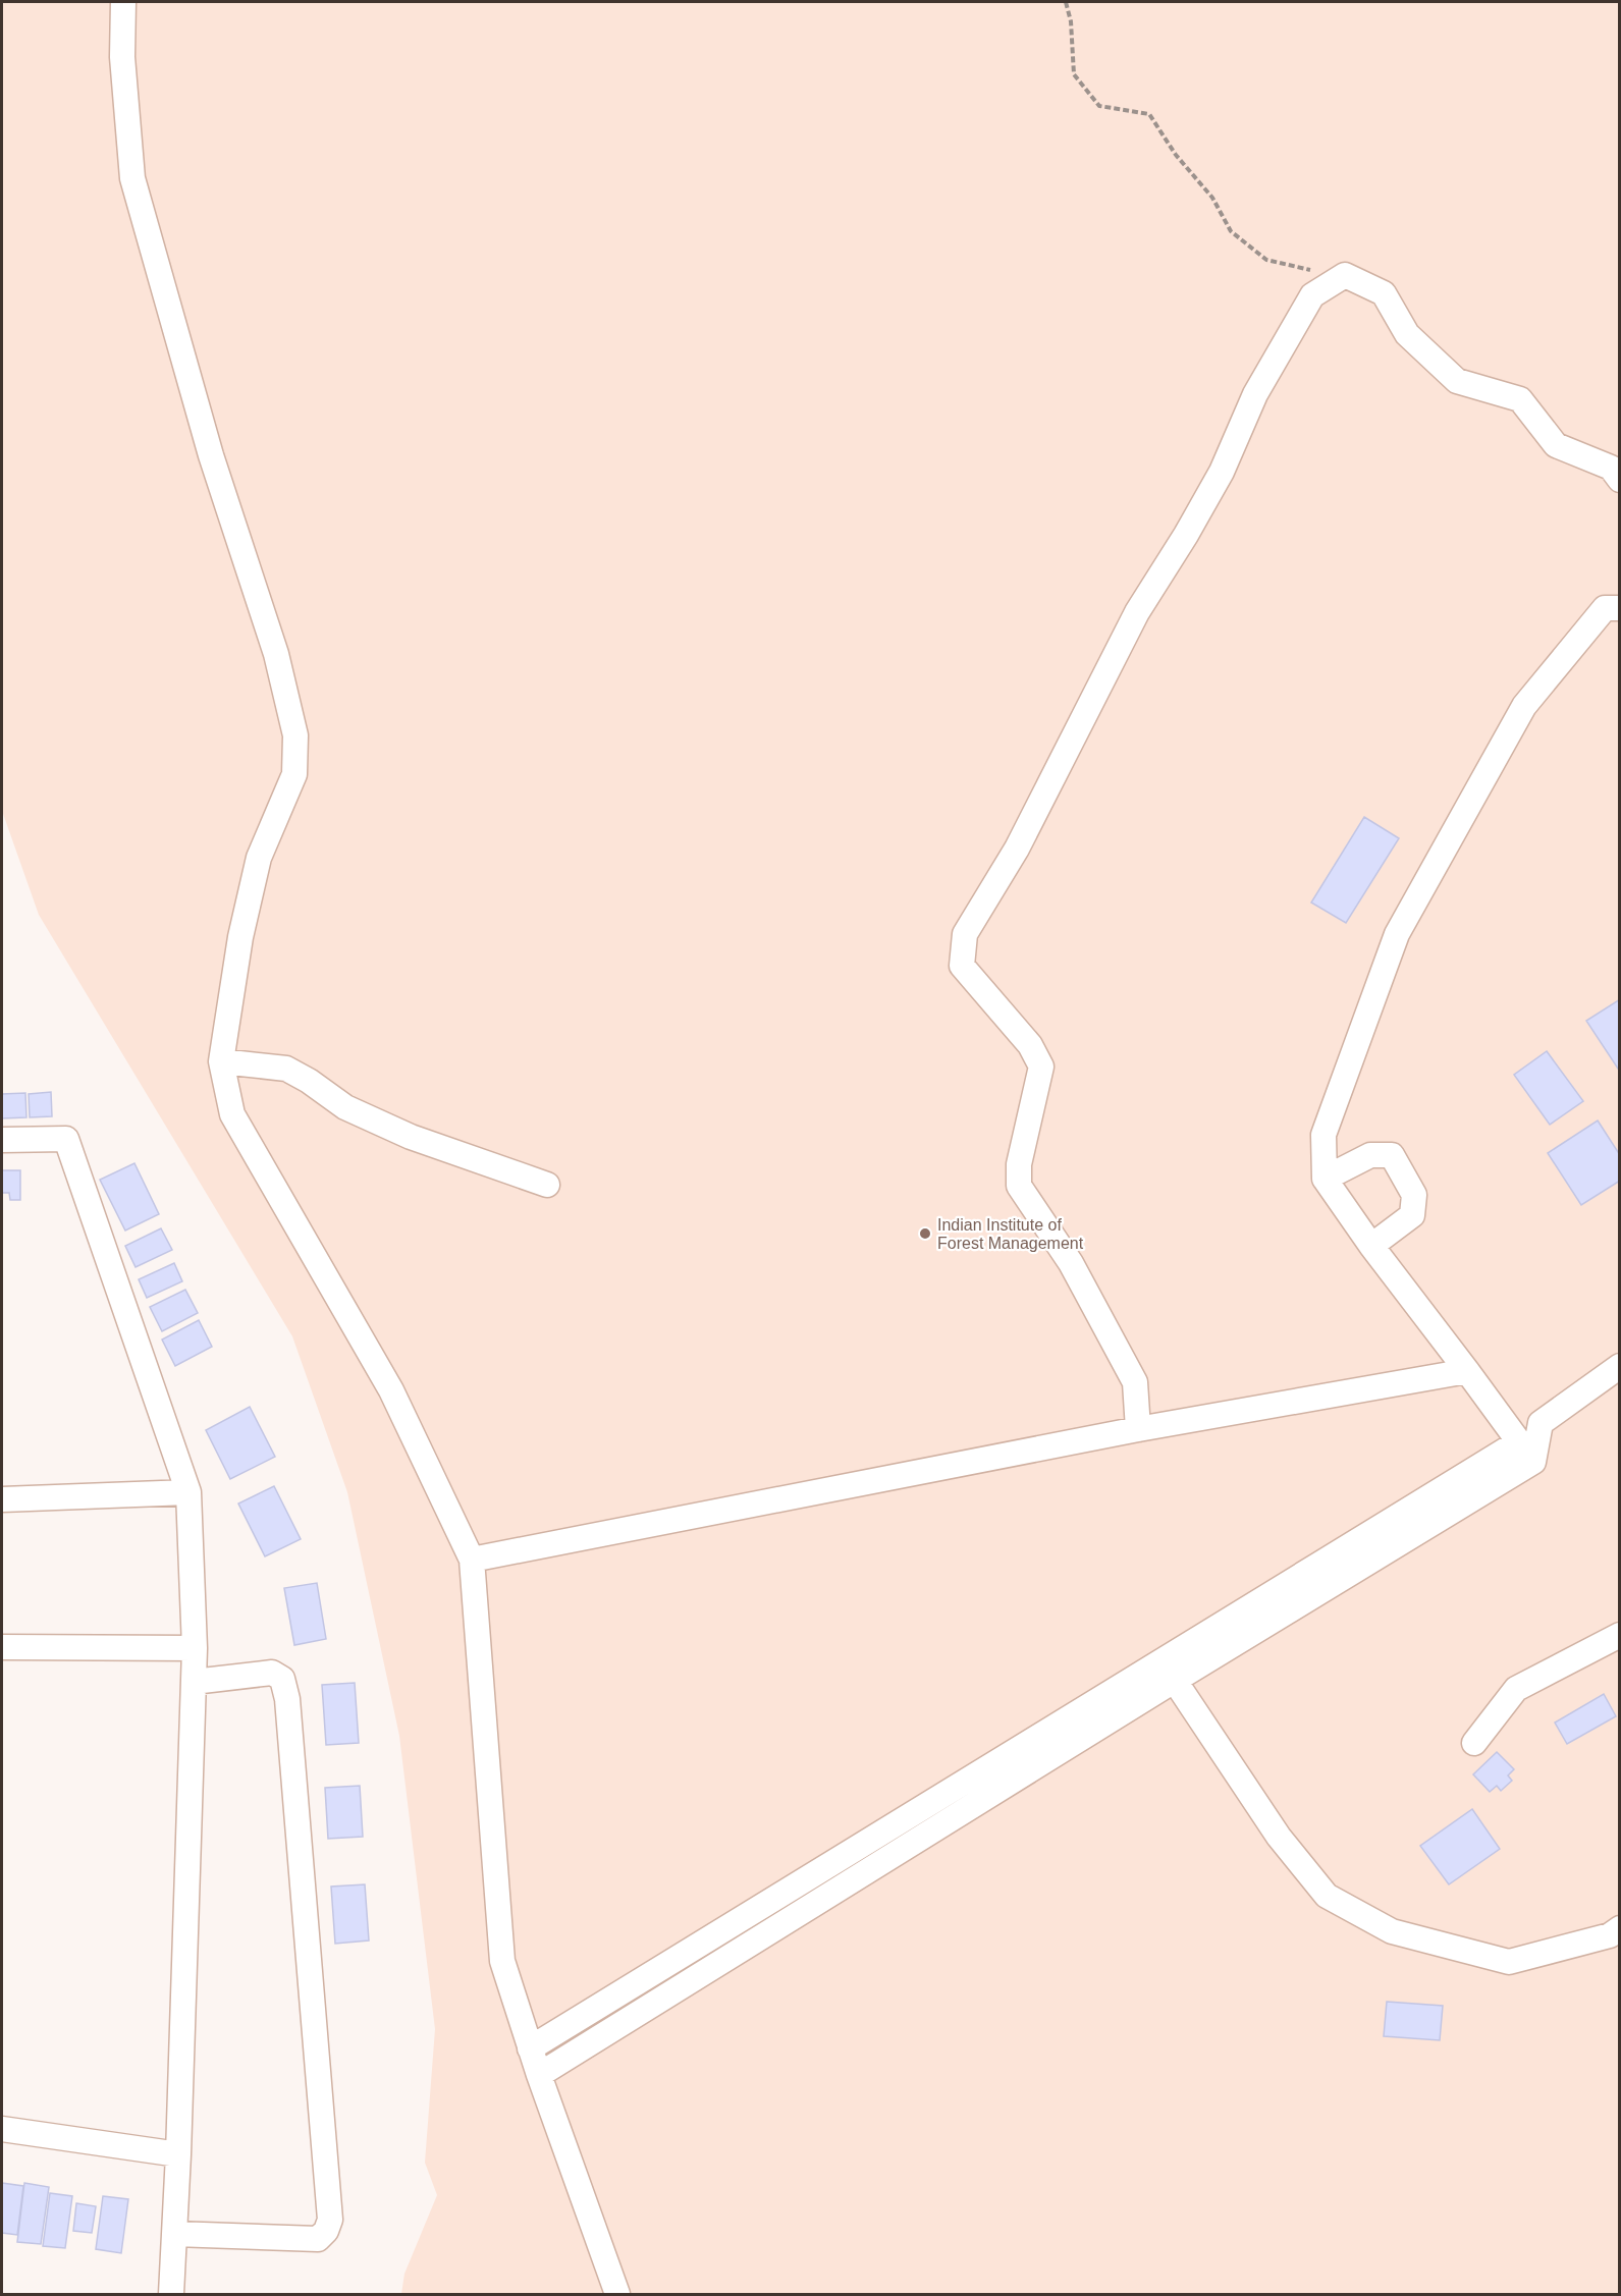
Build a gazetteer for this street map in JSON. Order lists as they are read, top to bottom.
{
  "places": ["Indian Institute of Forest Management"]
}
